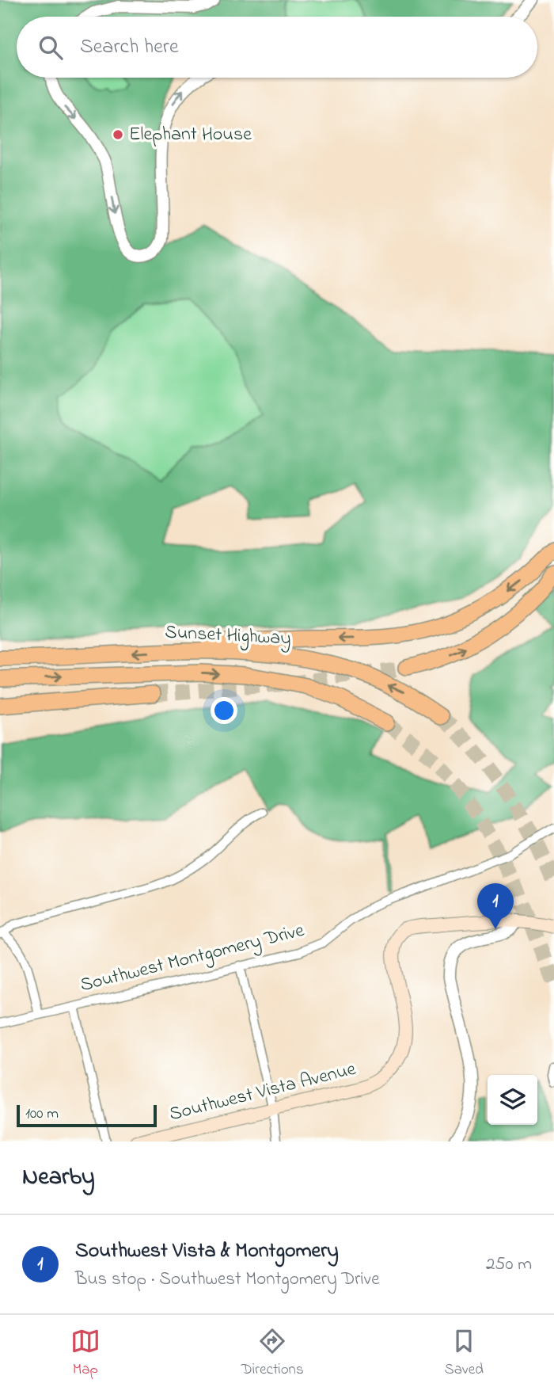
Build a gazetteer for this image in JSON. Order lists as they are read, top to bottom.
{
  "streets": {
    "highway": ["Sunset Highway"],
    "main road": ["Southwest Vista Avenue"],
    "street": ["Southwest Montgomery Drive"]
  },
  "places": ["Elephant House"],
  "scale_bar": "100 m",
  "page": {
    "search": "Search here",
    "pins": "1",
    "scale": "100 m",
    "heading": "Nearby",
    "list": [
      {
        "mark": "1",
        "name": "Southwest Vista & Montgomery",
        "note": "Bus stop · Southwest Montgomery Drive",
        "value": "250 m"
      }
    ],
    "nav": ["Map", "Directions", "Saved"]
  }
}
